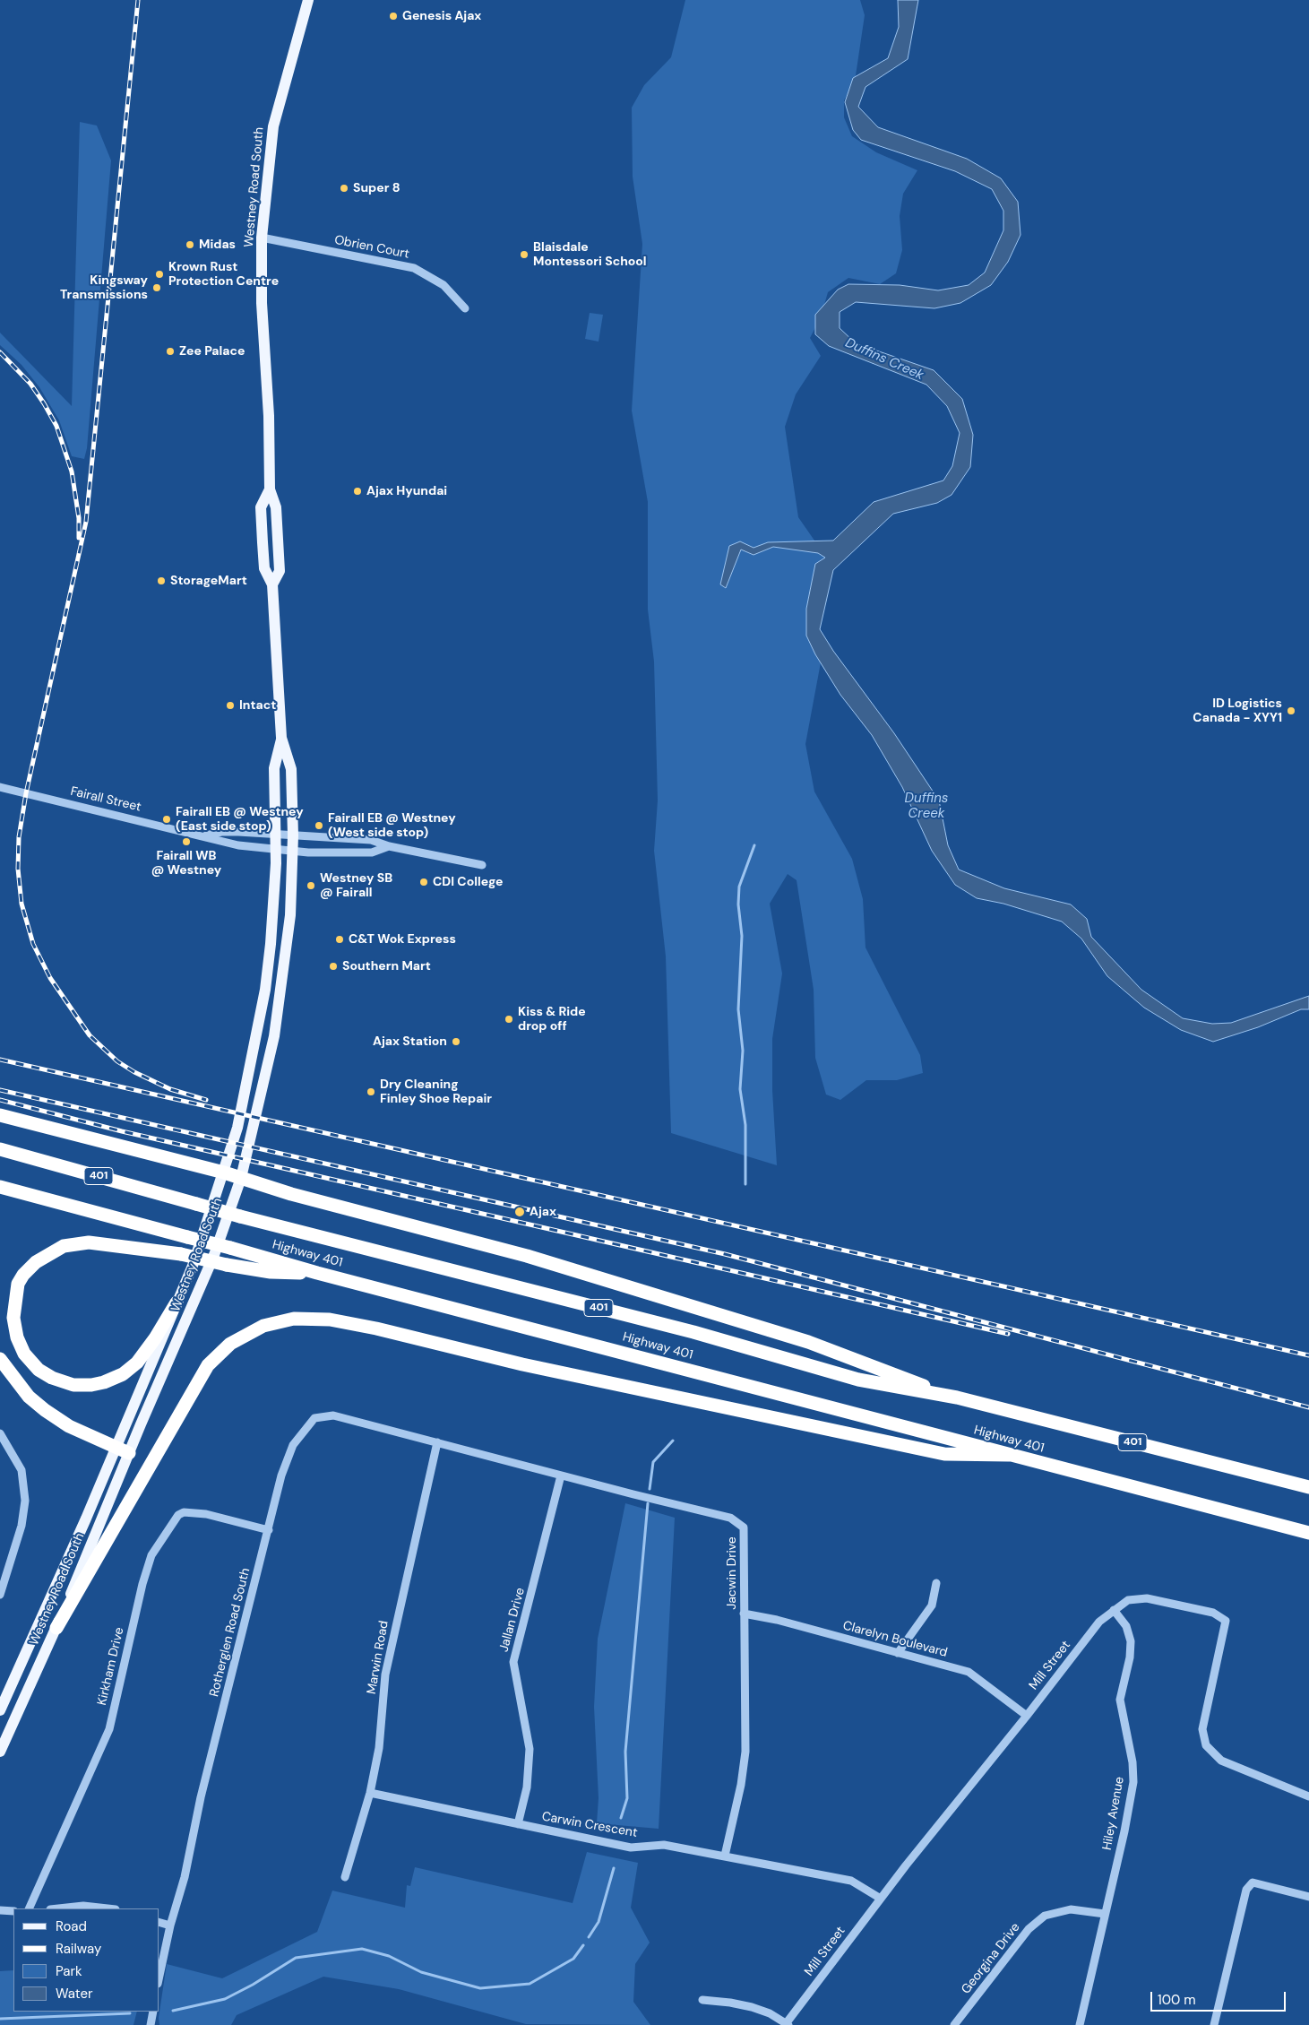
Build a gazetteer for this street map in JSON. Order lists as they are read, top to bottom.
{
  "streets": {
    "highway": ["401", "Highway 401"],
    "main road": ["Westney Road South"],
    "street": [
      "Obrien Court",
      "Fairall Street",
      "Jacwin Drive",
      "Jallan Drive",
      "Rotherglen Road South",
      "Clarelyn Boulevard",
      "Marwin Road",
      "Mill Street",
      "Kirkham Drive",
      "Hiley Avenue",
      "Carwin Crescent",
      "Georgina Drive"
    ]
  },
  "crossings": [
    ["Westney Road South", "Obrien Court"],
    ["Westney Road South", "Fairall Street"],
    ["Jacwin Drive", "Jallan Drive"],
    ["Jacwin Drive", "Rotherglen Road South"],
    ["Jacwin Drive", "Clarelyn Boulevard"],
    ["Jacwin Drive", "Marwin Road"],
    ["Jacwin Drive", "Carwin Crescent"],
    ["Jallan Drive", "Carwin Crescent"],
    ["Rotherglen Road South", "Marwin Road"],
    ["Rotherglen Road South", "Kirkham Drive"],
    ["Clarelyn Boulevard", "Mill Street"],
    ["Marwin Road", "Carwin Crescent"],
    ["Mill Street", "Hiley Avenue"],
    ["Mill Street", "Carwin Crescent"],
    ["Hiley Avenue", "Georgina Drive"]
  ],
  "water": ["Duffins Creek"],
  "places": [
    "Genesis Ajax",
    "Super 8",
    "Midas",
    "Blaisdale Montessori School",
    "Krown Rust Protection Centre",
    "Kingsway Transmissions",
    "Zee Palace",
    "Ajax Hyundai",
    "StorageMart",
    "Intact",
    "ID Logistics Canada - XYY1",
    "Fairall EB @ Westney (East side stop)",
    "Fairall EB @ Westney (West side stop)",
    "Fairall WB @ Westney",
    "CDI College",
    "Westney SB @ Fairall",
    "C&T Wok Express",
    "Southern Mart",
    "Kiss & Ride drop off",
    "Ajax Station",
    "Dry Cleaning Finley Shoe Repair",
    "Ajax"
  ],
  "legend": [
    "Road",
    "Railway",
    "Park",
    "Water"
  ],
  "scale_bar": "100 m"
}
